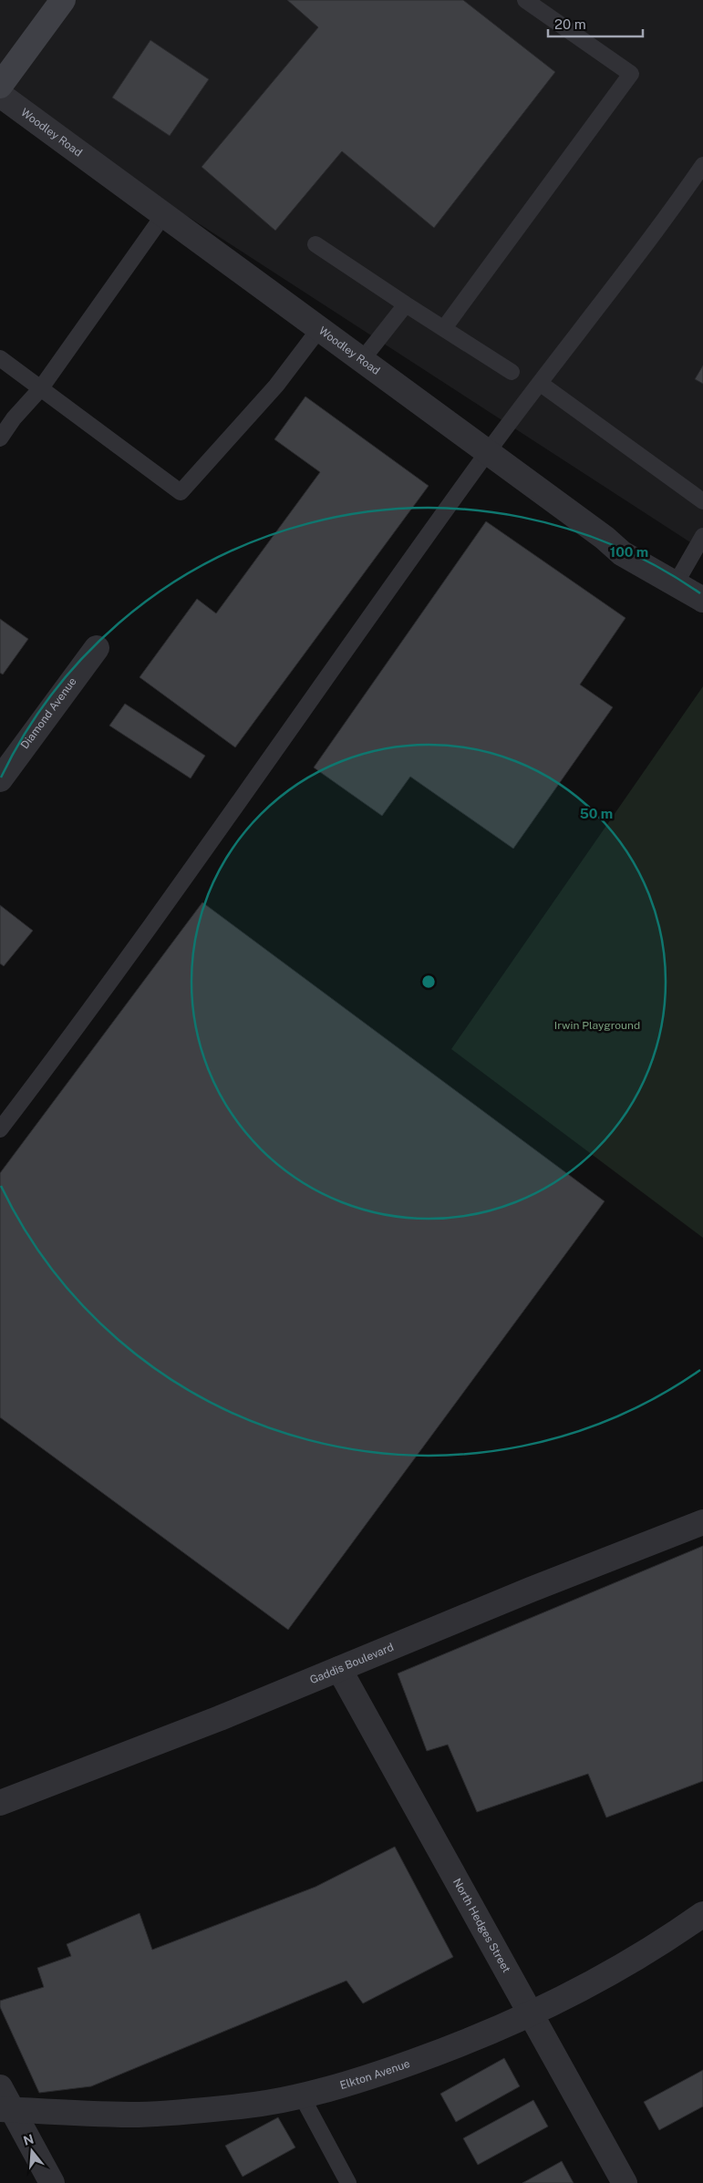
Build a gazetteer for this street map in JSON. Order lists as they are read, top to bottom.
{
  "streets": {
    "street": [
      "Woodley Road",
      "Diamond Avenue",
      "Gaddis Boulevard",
      "North Hedges Street",
      "Elkton Avenue"
    ]
  },
  "crossings": [
    ["Gaddis Boulevard", "North Hedges Street"],
    ["North Hedges Street", "Elkton Avenue"]
  ],
  "parks": ["Irwin Playground"],
  "scale_bar": "20 m",
  "north": "top",
  "rings": ["100 m", "50 m"]
}
